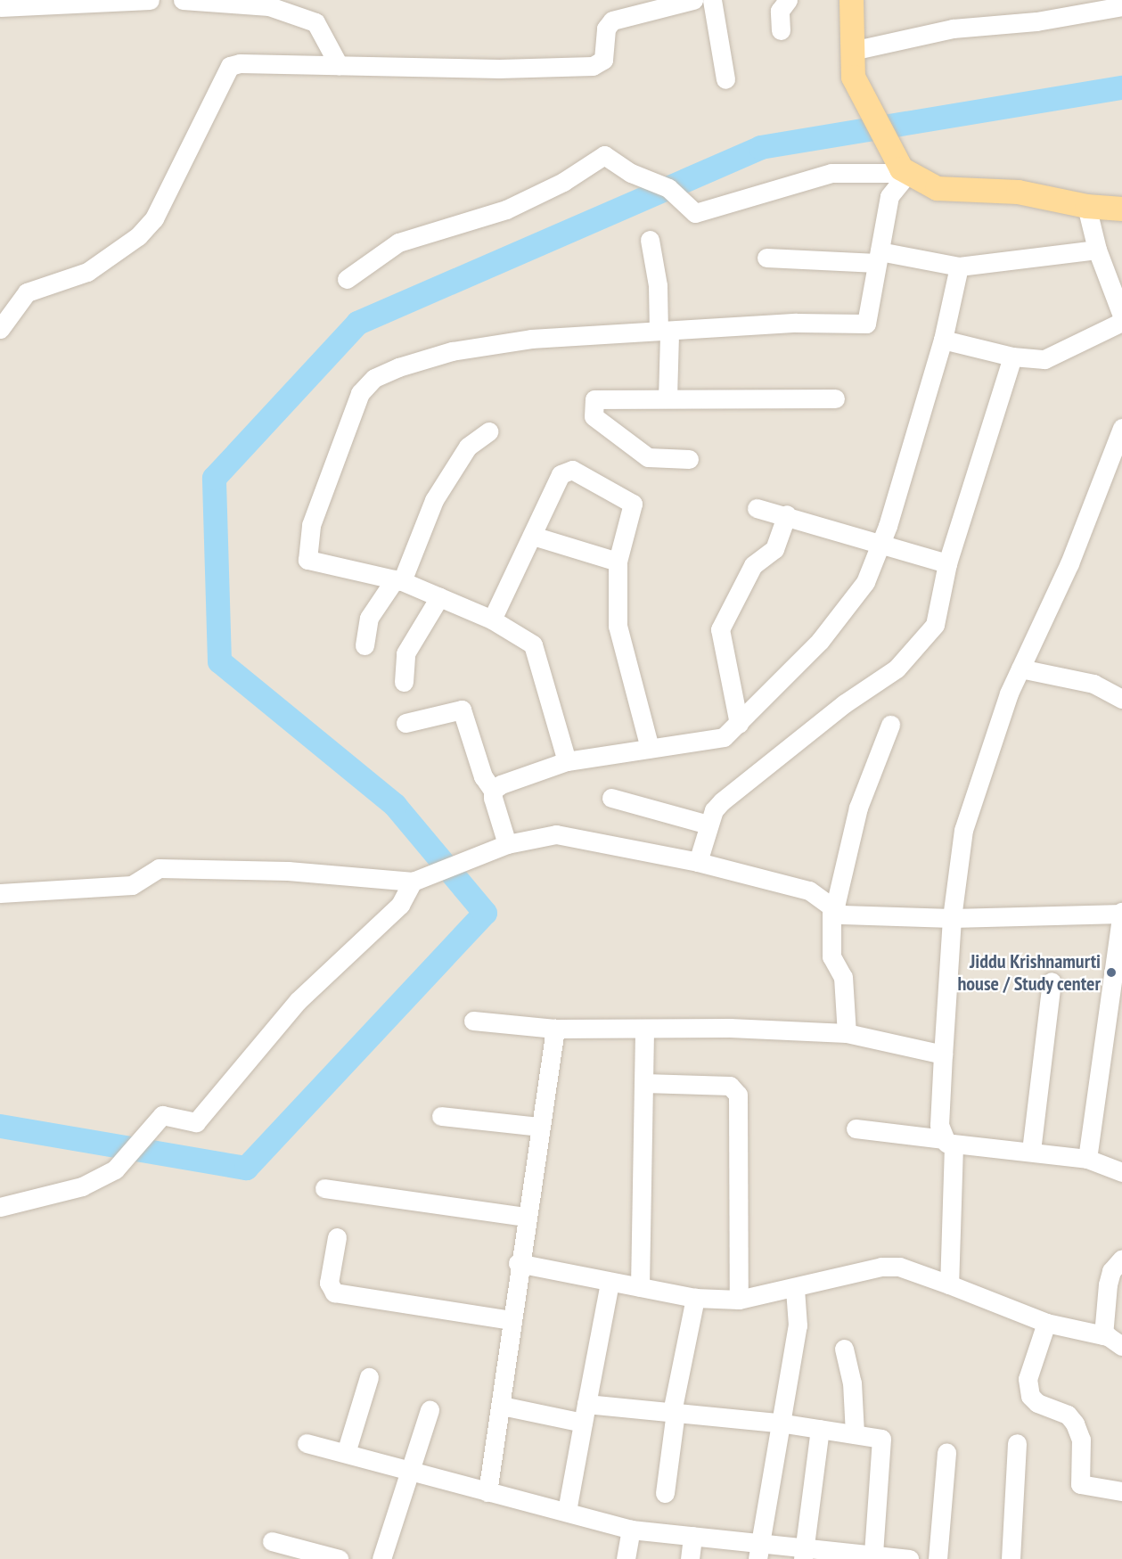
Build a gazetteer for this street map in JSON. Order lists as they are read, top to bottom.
{
  "places": ["Jiddu Krishnamurti house / Study center"]
}
